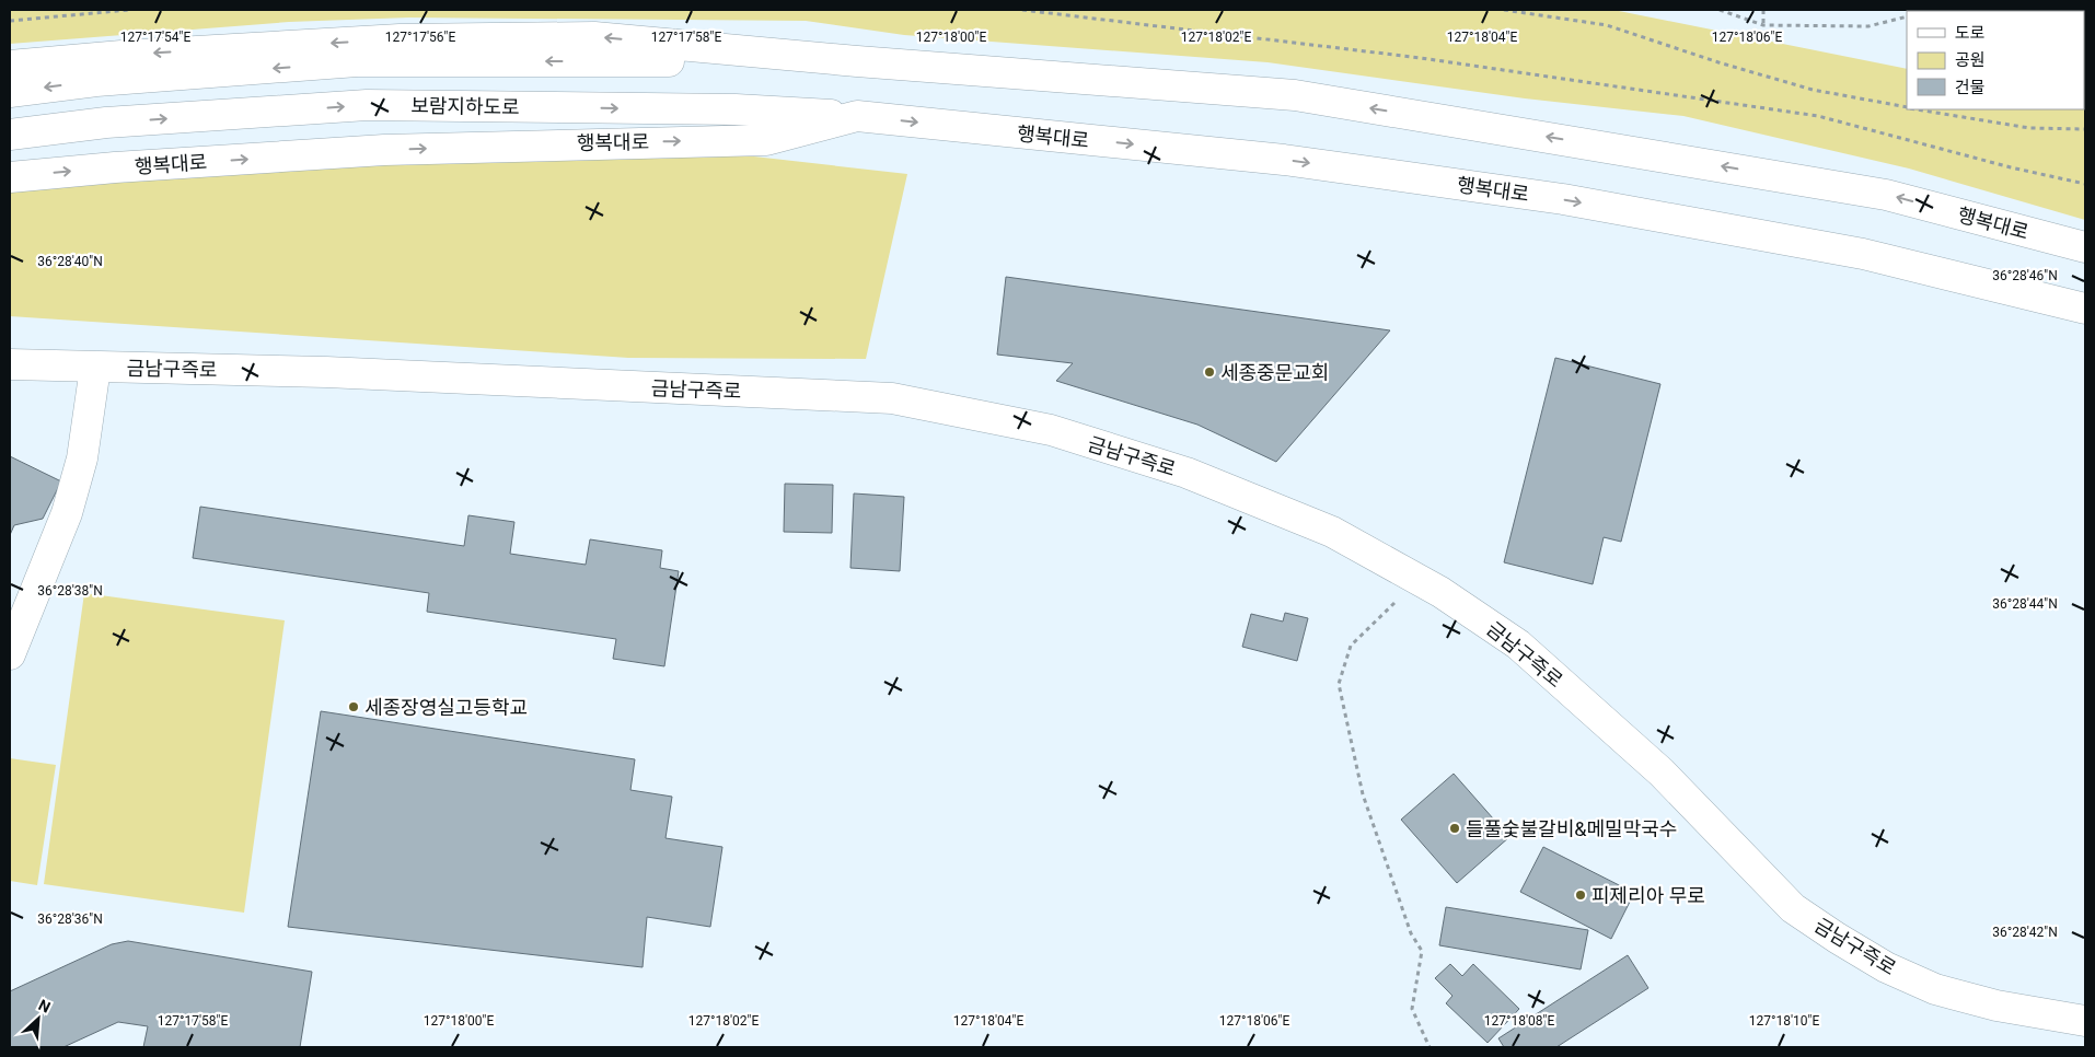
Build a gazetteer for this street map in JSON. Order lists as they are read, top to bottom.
{
  "streets": {
    "main road": ["보람지하도로", "행복대로", "금남구즉로"]
  },
  "crossings": [
    ["보람지하도로", "행복대로"]
  ],
  "places": [
    "세종중문교회",
    "세종장영실고등학교",
    "들풀숯불갈비&메밀막국수",
    "피제리아 무로"
  ],
  "legend": ["도로", "공원", "건물"],
  "north": "top right",
  "coordinates": [
    "127°17'54\"E",
    "127°17'56\"E",
    "127°17'58\"E",
    "127°18'00\"E",
    "127°18'02\"E",
    "127°18'04\"E",
    "127°18'06\"E",
    "36°28'40\"N",
    "36°28'46\"N",
    "36°28'38\"N",
    "36°28'44\"N",
    "36°28'36\"N",
    "36°28'42\"N",
    "127°18'08\"E",
    "127°18'10\"E"
  ]
}
